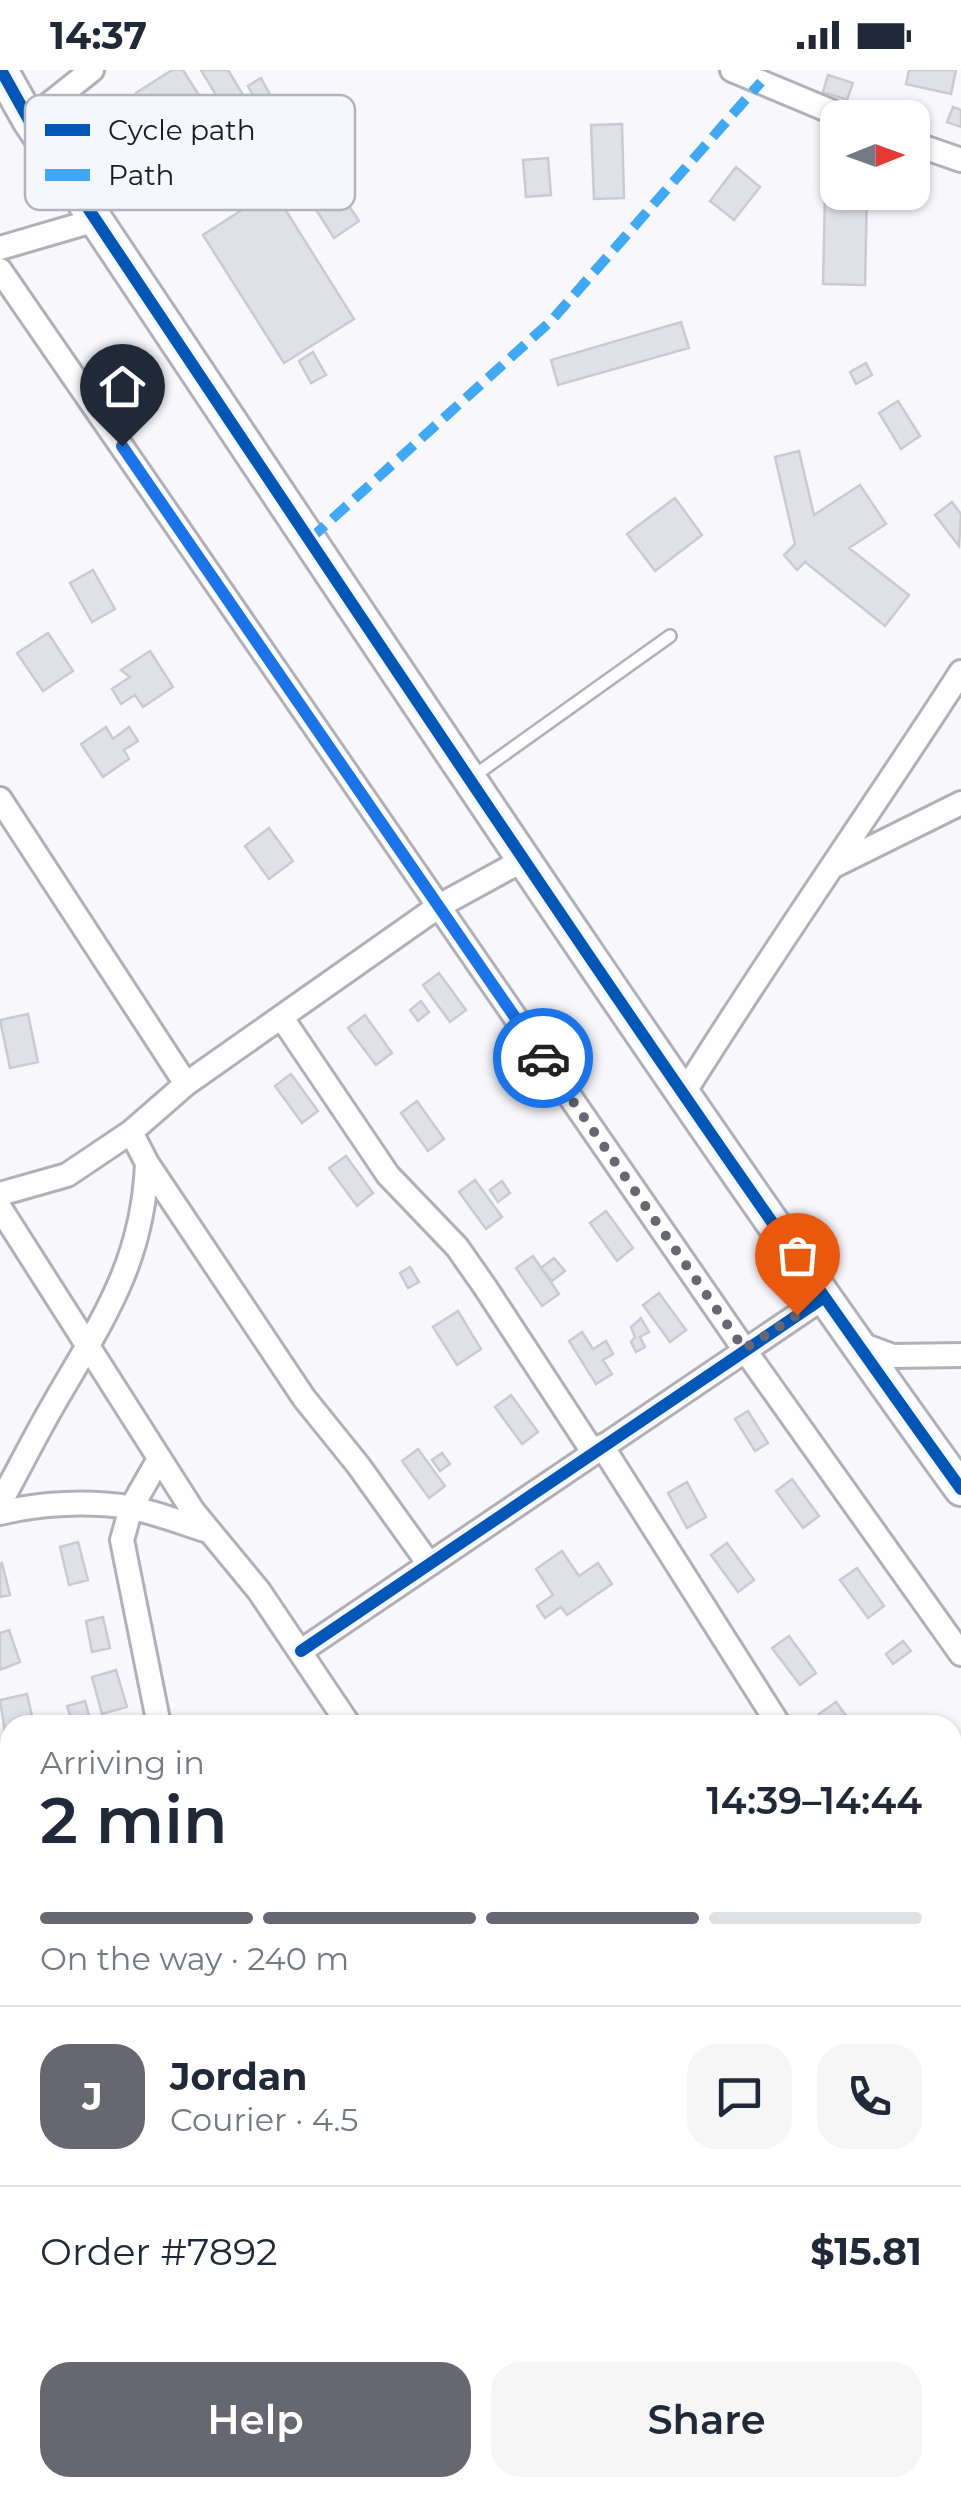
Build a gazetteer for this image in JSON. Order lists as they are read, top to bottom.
{
  "legend": ["Cycle path", "Path"],
  "north": "right",
  "page": {
    "status": "14:37",
    "heading": ["2 min", "Arriving in", "14:39–14:44"],
    "panel": [
      "Jordan",
      "Courier · 4.5",
      "Order #7892",
      "$15.81"
    ],
    "bar": "On the way · 240 m",
    "round": "J",
    "buttons": ["Help", "Share"]
  }
}
